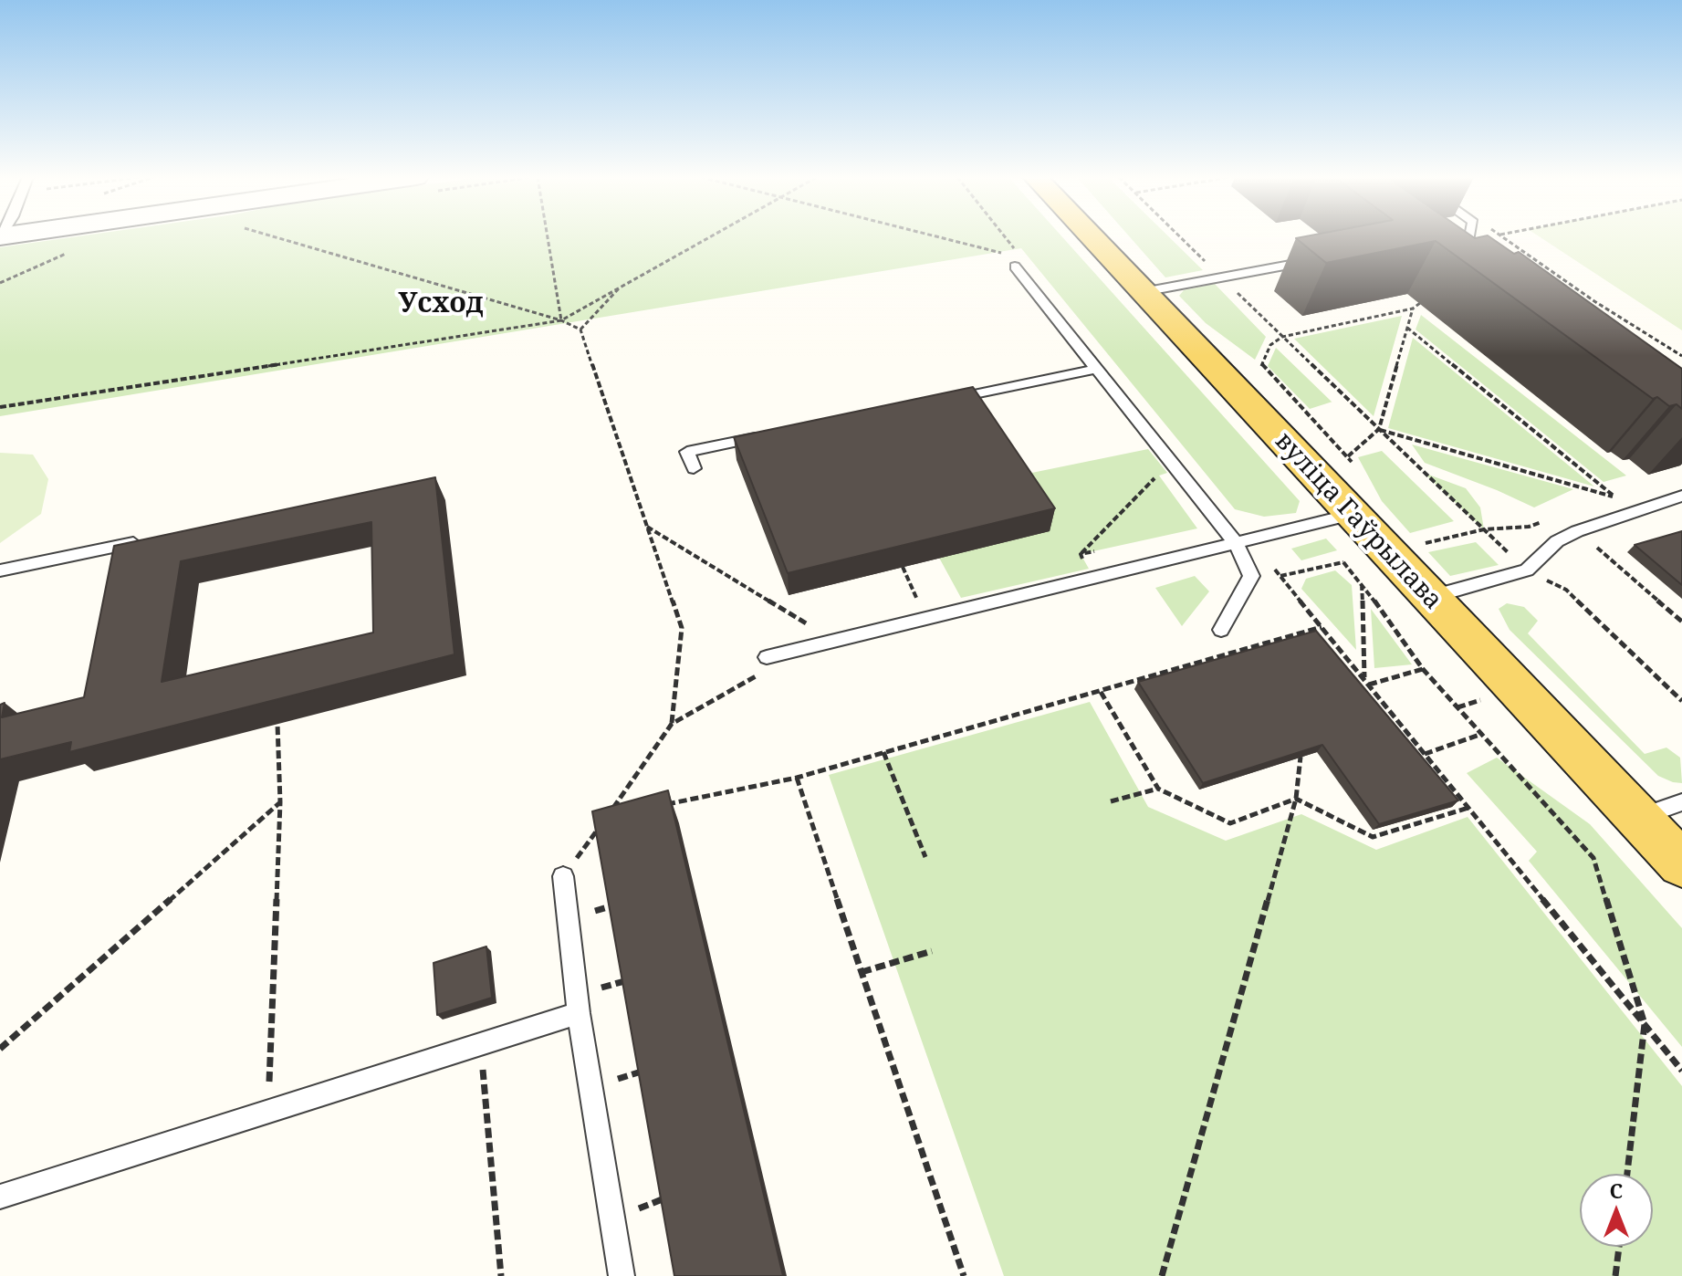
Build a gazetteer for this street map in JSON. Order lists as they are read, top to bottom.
{
  "streets": {
    "main road": ["вуліца Гаўрылава"]
  },
  "districts": ["Усход"],
  "north": "top"
}
